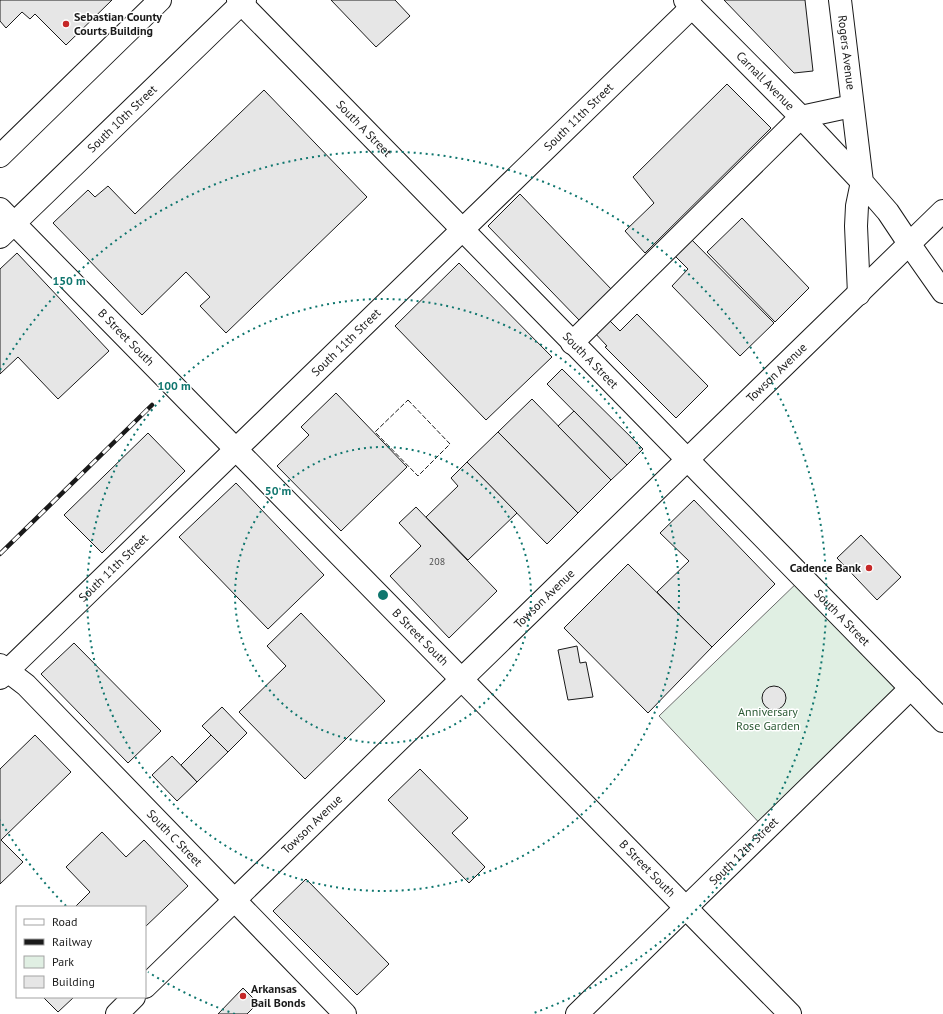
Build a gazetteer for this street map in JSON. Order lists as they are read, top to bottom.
{
  "streets": {
    "street": [
      "Rogers Avenue",
      "Carnall Avenue",
      "South 11th Street",
      "South 10th Street",
      "South A Street",
      "B Street South",
      "Towson Avenue",
      "South C Street",
      "South 12th Street"
    ]
  },
  "crossings": [
    ["Rogers Avenue", "Carnall Avenue"],
    ["Carnall Avenue", "South 11th Street"],
    ["South 11th Street", "South A Street"],
    ["South 11th Street", "B Street South"],
    ["South 11th Street", "South C Street"],
    ["South 10th Street", "South A Street"],
    ["South 10th Street", "B Street South"],
    ["South A Street", "Towson Avenue"],
    ["South A Street", "South 12th Street"],
    ["B Street South", "Towson Avenue"],
    ["B Street South", "South 12th Street"],
    ["Towson Avenue", "South C Street"]
  ],
  "parks": ["Anniversary Rose Garden"],
  "places": ["Sebastian County Courts Building", "Cadence Bank", "Arkansas Bail Bonds"],
  "house_numbers": ["208"],
  "legend": [
    "Road",
    "Railway",
    "Park",
    "Building"
  ],
  "rings": ["150 m", "100 m", "50 m"]
}
